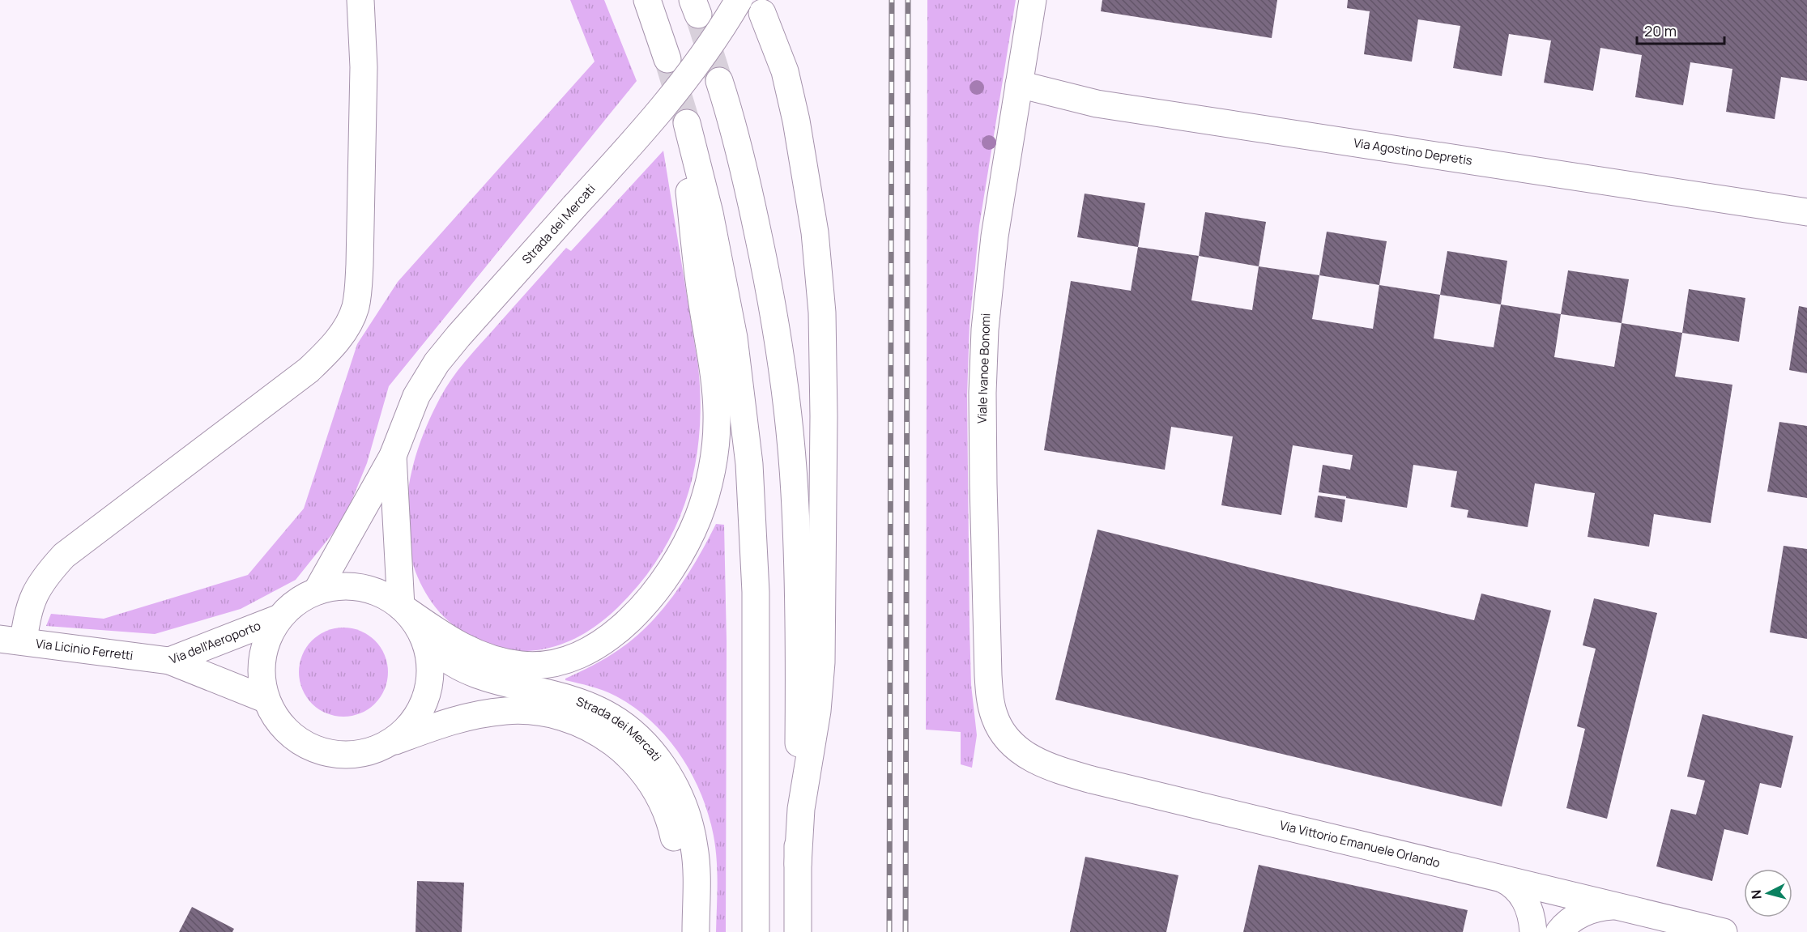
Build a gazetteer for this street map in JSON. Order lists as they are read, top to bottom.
{
  "streets": {
    "main road": [
      "Via Agostino Depretis",
      "Strada dei Mercati",
      "Viale Ivanoe Bonomi",
      "Via dell'Aeroporto",
      "Via Licinio Ferretti",
      "Via Vittorio Emanuele Orlando"
    ]
  },
  "crossings": [
    ["Via Agostino Depretis", "Viale Ivanoe Bonomi"],
    ["Strada dei Mercati", "Via dell'Aeroporto"],
    ["Viale Ivanoe Bonomi", "Via Vittorio Emanuele Orlando"],
    ["Via dell'Aeroporto", "Via Licinio Ferretti"]
  ],
  "scale_bar": "20 m",
  "north": "left"
}
